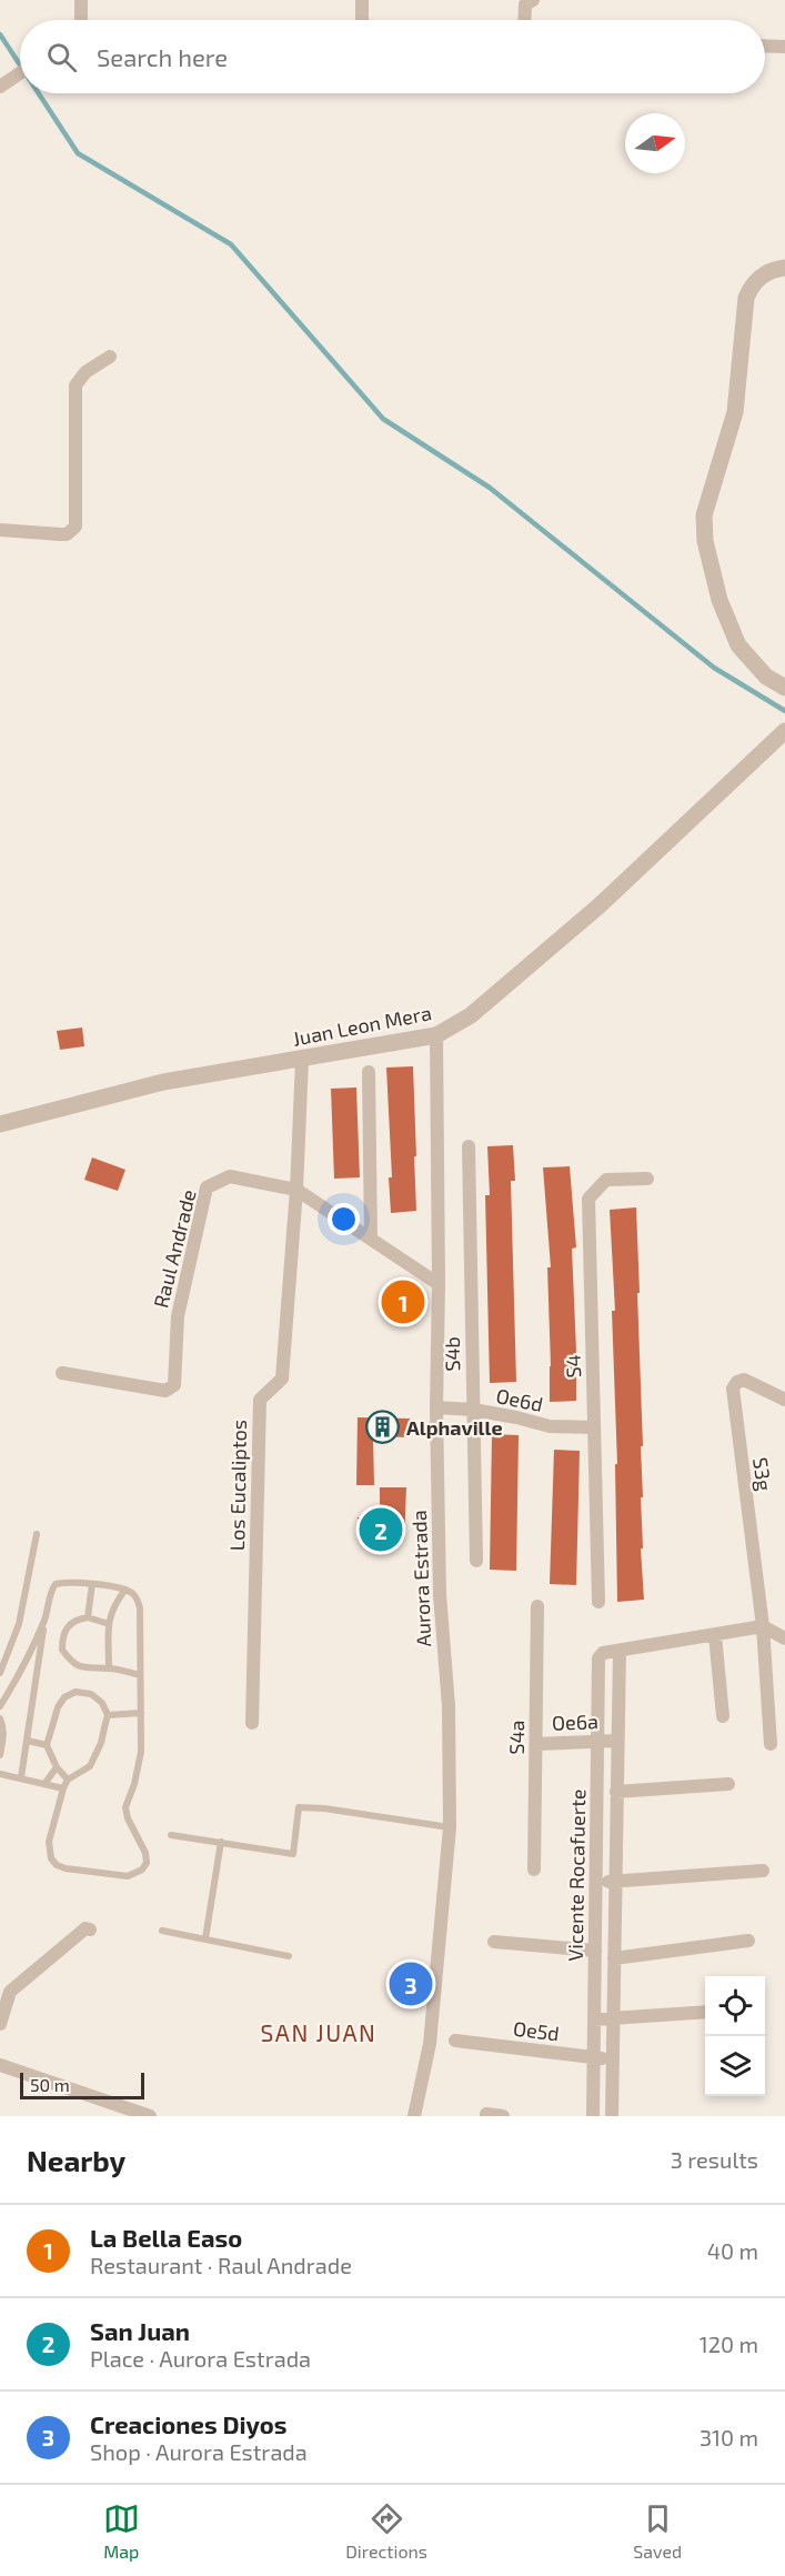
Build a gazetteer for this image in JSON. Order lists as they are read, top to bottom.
{
  "streets": {
    "street": [
      "Juan Leon Mera",
      "Raul Andrade",
      "S4b",
      "S4",
      "Oe6d",
      "S3g",
      "Los Eucaliptos",
      "Aurora Estrada",
      "Oe6a",
      "S4a",
      "Vicente Rocafuerte",
      "Oe5d"
    ]
  },
  "crossings": [
    ["Juan Leon Mera", "Los Eucaliptos"],
    ["Juan Leon Mera", "Aurora Estrada"],
    ["Raul Andrade", "Los Eucaliptos"],
    ["Raul Andrade", "Aurora Estrada"],
    ["S4b", "Oe6d"],
    ["S4", "Oe6d"],
    ["Oe6d", "Aurora Estrada"],
    ["S3g", "Vicente Rocafuerte"],
    ["Oe6a", "S4a"],
    ["Oe6a", "Vicente Rocafuerte"],
    ["Vicente Rocafuerte", "Oe5d"]
  ],
  "districts": ["SAN JUAN"],
  "places": {
    "building": ["Alphaville"]
  },
  "scale_bar": "50 m",
  "north": "right",
  "page": {
    "search": "Search here",
    "pins": ["1", "2", "3"],
    "scale": "50 m",
    "heading": ["Nearby", "3 results"],
    "list": [
      {
        "mark": "1",
        "name": "La Bella Easo",
        "note": "Restaurant · Raul Andrade",
        "value": "40 m"
      },
      {
        "mark": "2",
        "name": "San Juan",
        "note": "Place · Aurora Estrada",
        "value": "120 m"
      },
      {
        "mark": "3",
        "name": "Creaciones Diyos",
        "note": "Shop · Aurora Estrada",
        "value": "310 m"
      }
    ],
    "nav": ["Map", "Directions", "Saved"]
  }
}
